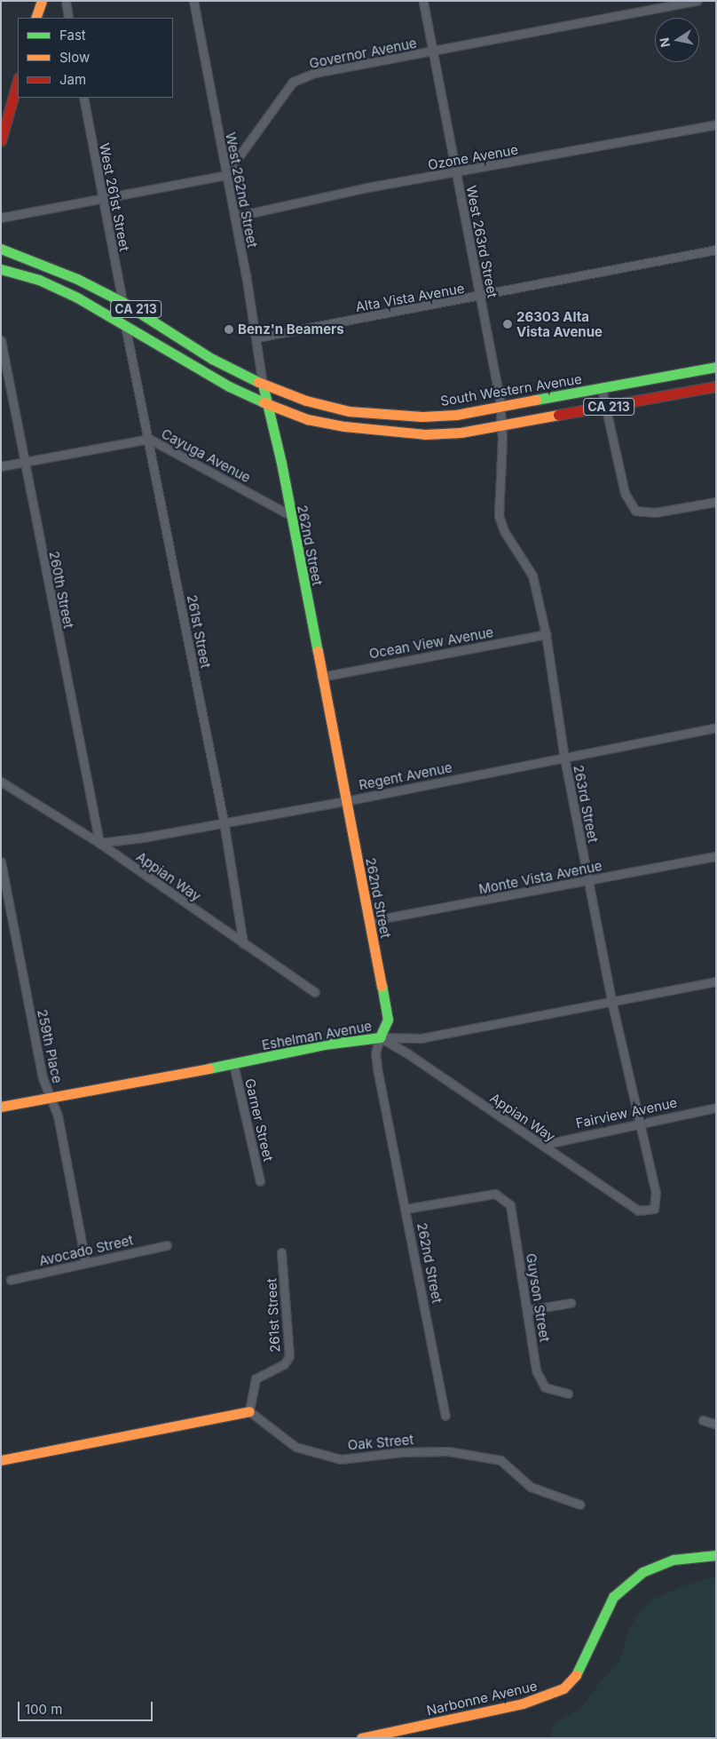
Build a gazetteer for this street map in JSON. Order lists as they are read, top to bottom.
{
  "streets": {
    "main road": [
      "CA 213",
      "South Western Avenue",
      "262nd Street",
      "Eshelman Avenue",
      "Narbonne Avenue"
    ],
    "street": [
      "Governor Avenue",
      "Ozone Avenue",
      "West 262nd Street",
      "West 261st Street",
      "West 263rd Street",
      "Alta Vista Avenue",
      "Cayuga Avenue",
      "260th Street",
      "261st Street",
      "Ocean View Avenue",
      "Regent Avenue",
      "263rd Street",
      "Appian Way",
      "Monte Vista Avenue",
      "259th Place",
      "Fairview Avenue",
      "Garner Street",
      "Avocado Street",
      "Guyson Street",
      "Oak Street"
    ]
  },
  "crossings": [
    ["Governor Avenue", "West 262nd Street"],
    ["Governor Avenue", "West 263rd Street"],
    ["Ozone Avenue", "West 262nd Street"],
    ["Ozone Avenue", "West 263rd Street"],
    ["West 262nd Street", "Alta Vista Avenue"],
    ["West 262nd Street", "South Western Avenue"],
    ["West 262nd Street", "262nd Street"],
    ["West 261st Street", "South Western Avenue"],
    ["West 263rd Street", "Alta Vista Avenue"],
    ["West 263rd Street", "South Western Avenue"],
    ["West 263rd Street", "263rd Street"],
    ["CA 213", "262nd Street"],
    ["CA 213", "261st Street"],
    ["CA 213", "263rd Street"],
    ["South Western Avenue", "262nd Street"],
    ["South Western Avenue", "263rd Street"],
    ["Cayuga Avenue", "262nd Street"],
    ["Cayuga Avenue", "260th Street"],
    ["Cayuga Avenue", "261st Street"],
    ["262nd Street", "Ocean View Avenue"],
    ["262nd Street", "Regent Avenue"],
    ["262nd Street", "Appian Way"],
    ["262nd Street", "Monte Vista Avenue"],
    ["262nd Street", "Eshelman Avenue"],
    ["262nd Street", "Guyson Street"],
    ["260th Street", "Regent Avenue"],
    ["260th Street", "Appian Way"],
    ["261st Street", "Regent Avenue"],
    ["261st Street", "Appian Way"],
    ["261st Street", "Oak Street"],
    ["Ocean View Avenue", "263rd Street"],
    ["Regent Avenue", "263rd Street"],
    ["Regent Avenue", "Appian Way"],
    ["263rd Street", "Appian Way"],
    ["263rd Street", "Monte Vista Avenue"],
    ["263rd Street", "Eshelman Avenue"],
    ["263rd Street", "Fairview Avenue"],
    ["Appian Way", "Eshelman Avenue"],
    ["Appian Way", "Fairview Avenue"],
    ["Eshelman Avenue", "259th Place"],
    ["Eshelman Avenue", "Garner Street"],
    ["259th Place", "Avocado Street"]
  ],
  "places": ["26303 Alta Vista Avenue", "Benz'n Beamers"],
  "legend": ["Fast", "Slow", "Jam"],
  "scale_bar": "100 m",
  "north": "left"
}
